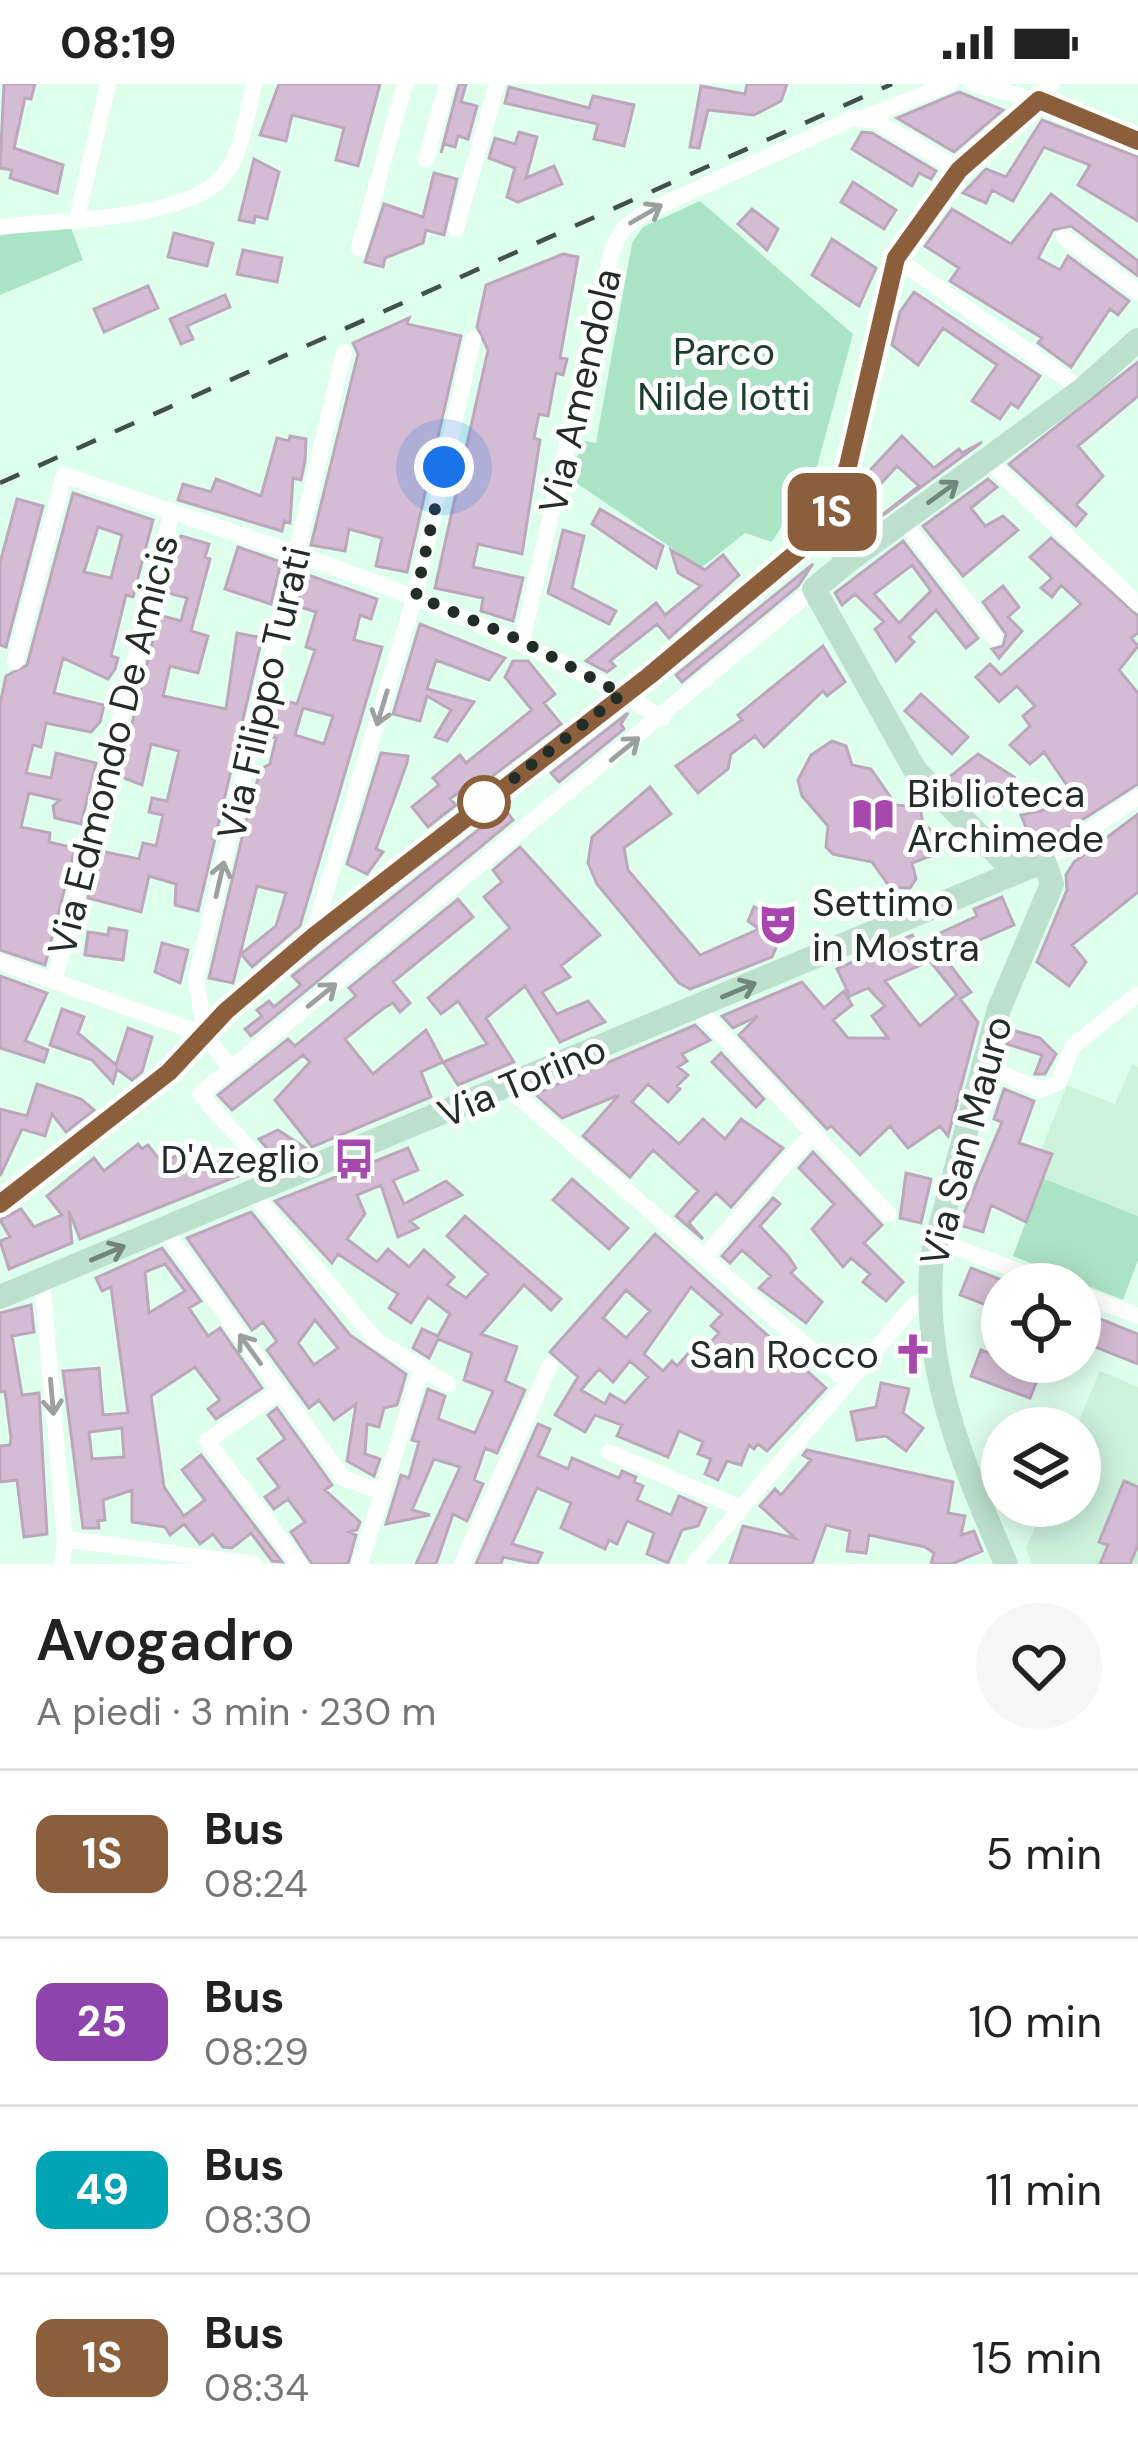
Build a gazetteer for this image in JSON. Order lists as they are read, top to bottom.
{
  "streets": {
    "street": [
      "Via Amendola",
      "Via Filippo Turati",
      "Via Edmondo De Amicis",
      "Via Torino",
      "Via San Mauro"
    ]
  },
  "crossings": [
    ["Via Torino", "Via San Mauro"]
  ],
  "parks": ["Parco Nilde Iotti"],
  "places": {
    "library": ["Biblioteca Archimede"],
    "theatre": ["Settimo in Mostra"],
    "bus stop": ["D'Azeglio"],
    "church": ["San Rocco"]
  },
  "lines": ["bus line 1S"],
  "page": {
    "status": "08:19",
    "on_map": "1S",
    "heading": ["Avogadro", "A piedi · 3 min · 230 m"],
    "list": [
      {
        "mark": "1S",
        "name": "Bus",
        "note": "08:24",
        "value": "5 min"
      },
      {
        "mark": "25",
        "name": "Bus",
        "note": "08:29",
        "value": "10 min"
      },
      {
        "mark": "49",
        "name": "Bus",
        "note": "08:30",
        "value": "11 min"
      },
      {
        "mark": "1S",
        "name": "Bus",
        "note": "08:34",
        "value": "15 min"
      }
    ]
  }
}
